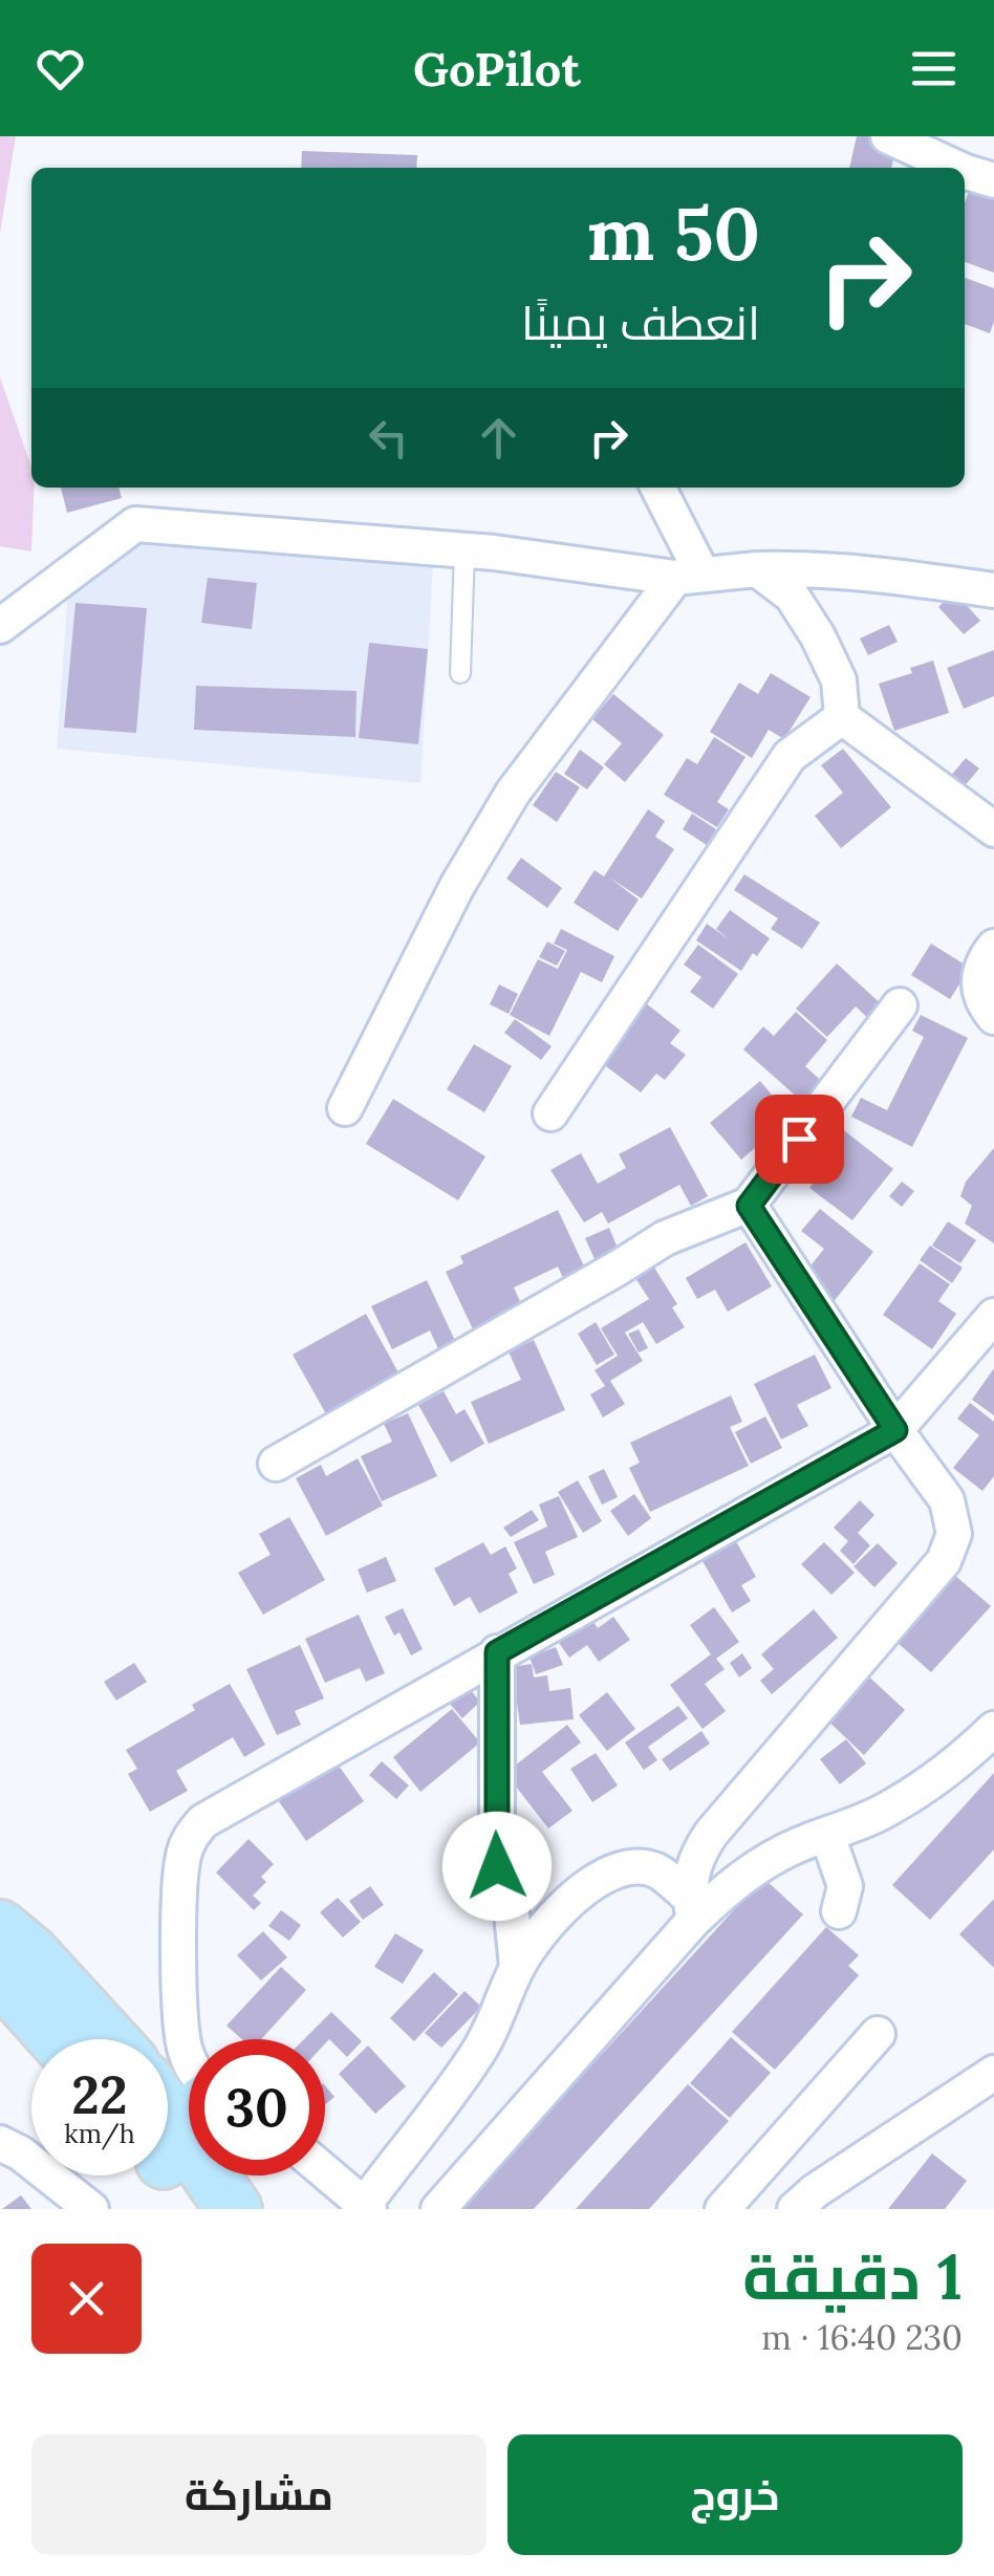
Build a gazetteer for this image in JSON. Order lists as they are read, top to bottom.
{
  "page": {
    "header": "GoPilot",
    "turn": ["50 m", "انعطف يمينًا"],
    "speed": "22 km/h",
    "limit": "30",
    "heading": ["1 دقيقة", "230 m · 16:40"],
    "buttons": ["خروج", "مشاركة"]
  }
}
